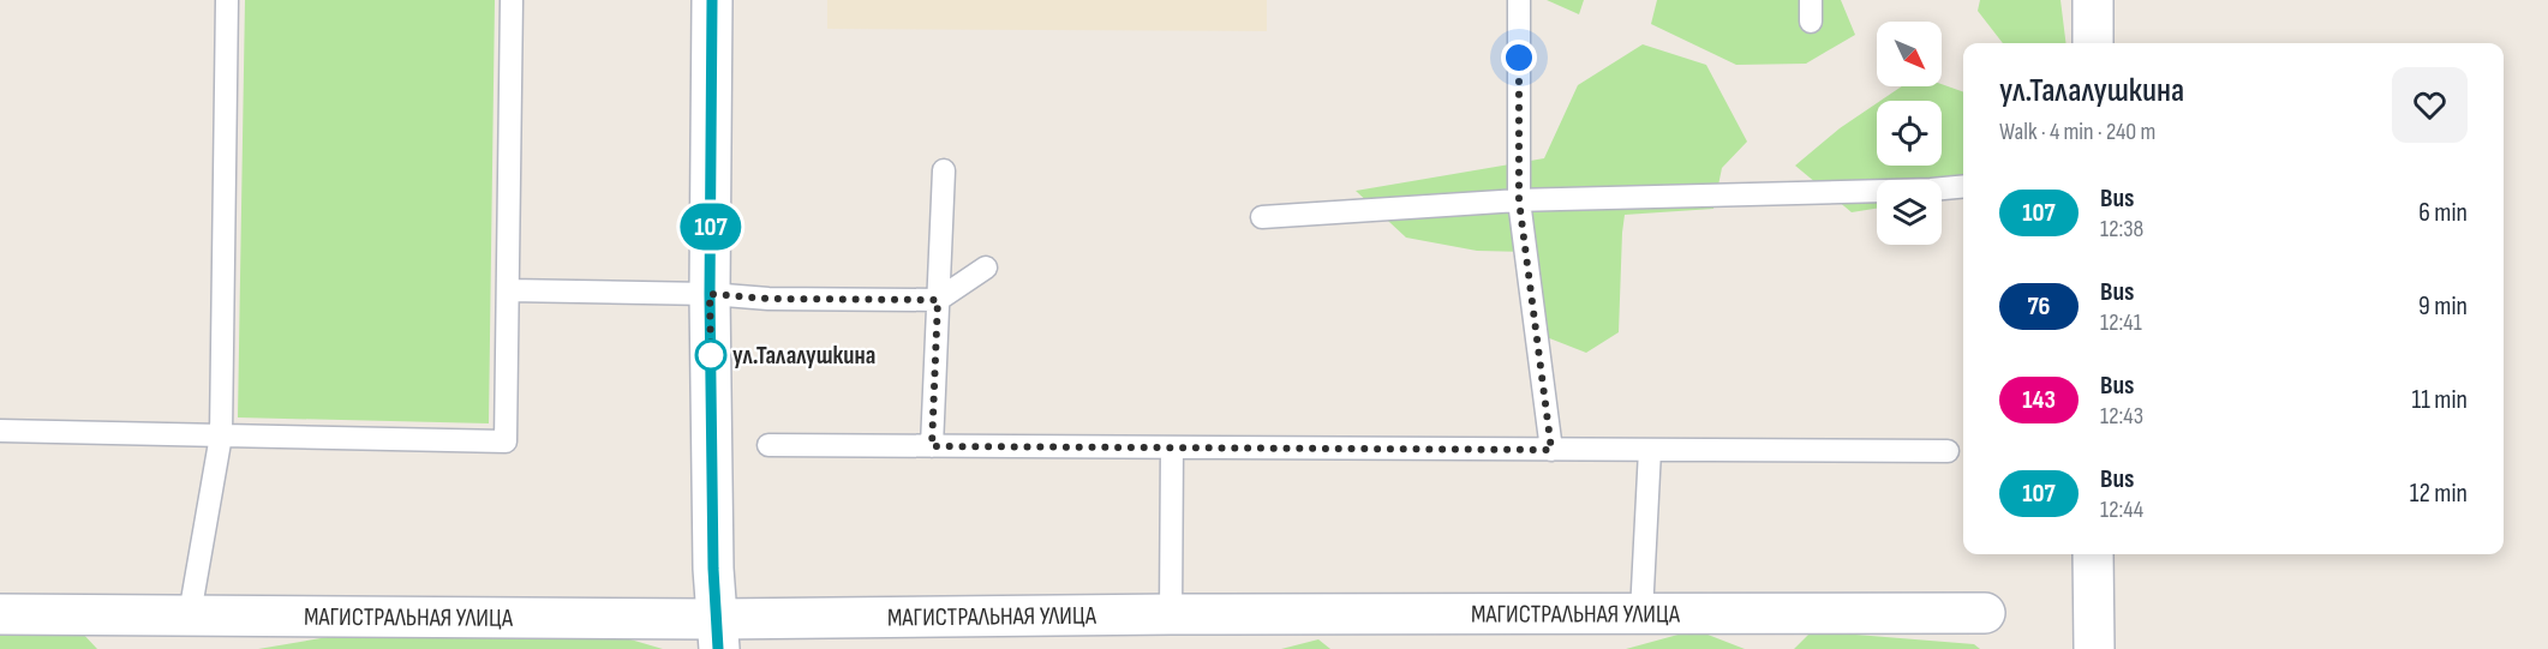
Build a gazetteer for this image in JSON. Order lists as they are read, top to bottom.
{
  "streets": {
    "street": ["МАГИСТРАЛЬНАЯ УЛИЦА"]
  },
  "places": ["ул.Талалушкина"],
  "lines": ["bus line 107"],
  "north": "bottom right",
  "page": {
    "on_map": "107",
    "heading": ["ул.Талалушкина", "Walk · 4 min · 240 m"],
    "list": [
      {
        "mark": "107",
        "name": "Bus",
        "note": "12:38",
        "value": "6 min"
      },
      {
        "mark": "76",
        "name": "Bus",
        "note": "12:41",
        "value": "9 min"
      },
      {
        "mark": "143",
        "name": "Bus",
        "note": "12:43",
        "value": "11 min"
      },
      {
        "mark": "107",
        "name": "Bus",
        "note": "12:44",
        "value": "12 min"
      }
    ]
  }
}
